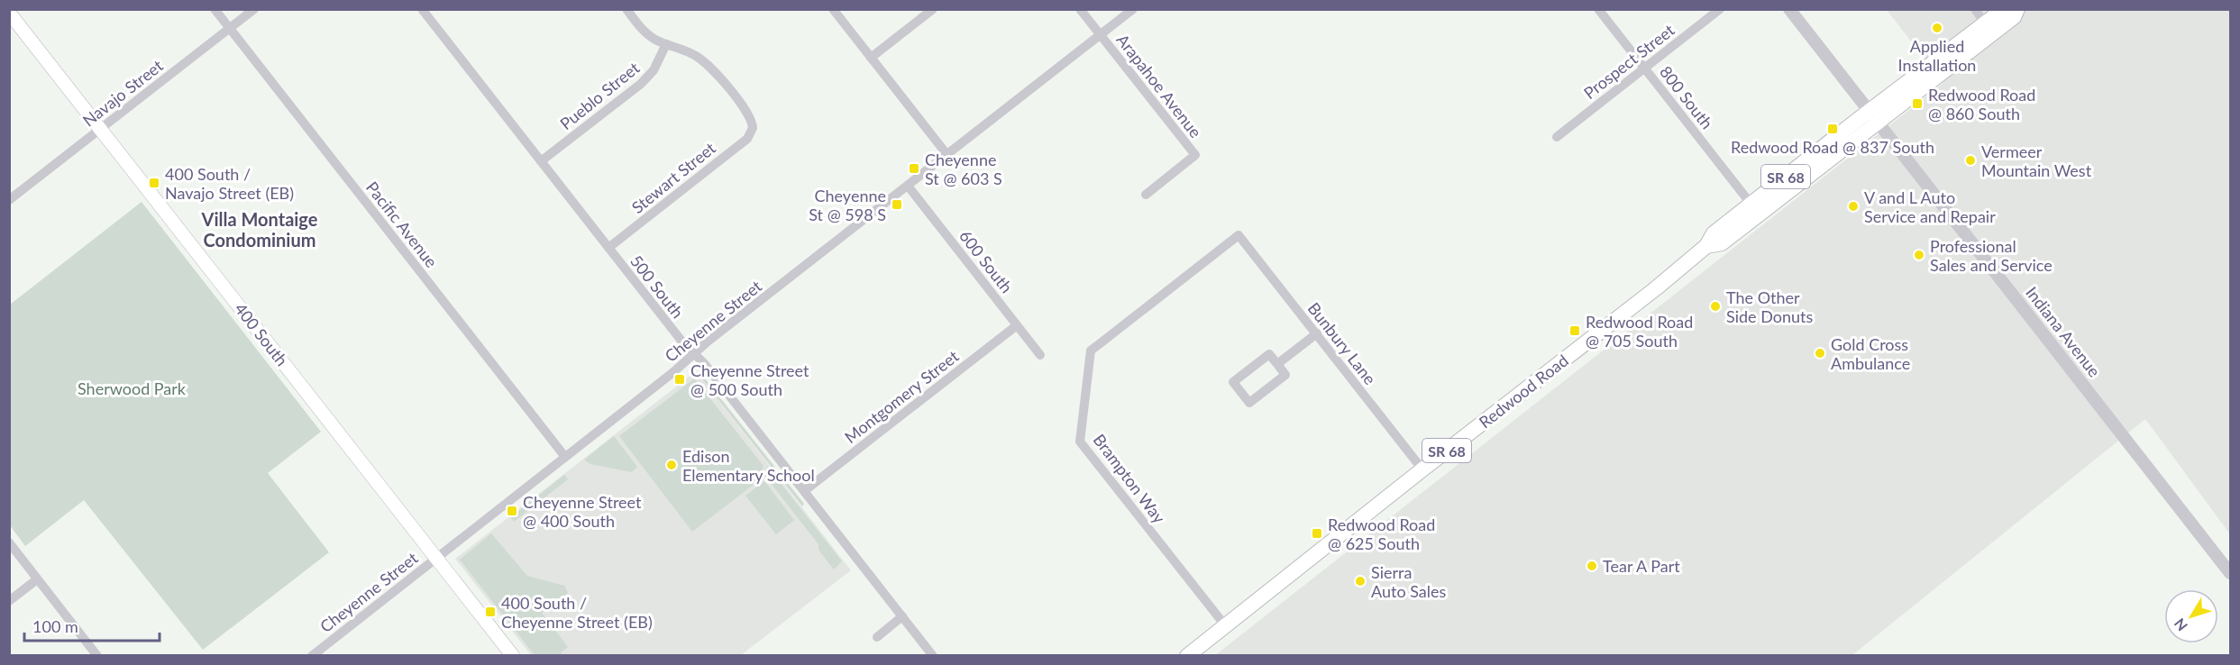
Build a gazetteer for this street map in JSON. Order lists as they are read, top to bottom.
{
  "streets": {
    "main road": ["SR 68", "400 South", "Redwood Road"],
    "street": [
      "Prospect Street",
      "Arapahoe Avenue",
      "Navajo Street",
      "Pueblo Street",
      "800 South",
      "Stewart Street",
      "Pacific Avenue",
      "600 South",
      "500 South",
      "Cheyenne Street",
      "Indiana Avenue",
      "Bunbury Lane",
      "Montgomery Street",
      "Brampton Way"
    ]
  },
  "crossings": [
    ["Prospect Street", "800 South"],
    ["Arapahoe Avenue", "Cheyenne Street"],
    ["Navajo Street", "Pacific Avenue"],
    ["Navajo Street", "400 South"],
    ["Pueblo Street", "Stewart Street"],
    ["Pueblo Street", "500 South"],
    ["800 South", "Redwood Road"],
    ["Stewart Street", "500 South"],
    ["Pacific Avenue", "Cheyenne Street"],
    ["600 South", "Cheyenne Street"],
    ["600 South", "Montgomery Street"],
    ["500 South", "Cheyenne Street"],
    ["500 South", "Montgomery Street"],
    ["Cheyenne Street", "400 South"],
    ["Indiana Avenue", "Redwood Road"],
    ["Bunbury Lane", "Redwood Road"],
    ["Bunbury Lane", "Brampton Way"],
    ["Redwood Road", "Brampton Way"]
  ],
  "districts": ["Villa Montaige Condominium"],
  "parks": ["Sherwood Park"],
  "places": {
    "other": [
      "Applied Installation",
      "Vermeer Mountain West",
      "V and L Auto Service and Repair",
      "Professional Sales and Service",
      "The Other Side Donuts",
      "Gold Cross Ambulance",
      "Edison Elementary School",
      "Tear A Part",
      "Sierra Auto Sales"
    ],
    "transit": [
      "Redwood Road @ 860 South",
      "Redwood Road @ 837 South",
      "Cheyenne St @ 603 S",
      "400 South / Navajo Street (EB)",
      "Cheyenne St @ 598 S",
      "Redwood Road @ 705 South",
      "Cheyenne Street @ 500 South",
      "Cheyenne Street @ 400 South",
      "Redwood Road @ 625 South",
      "400 South / Cheyenne Street (EB)"
    ]
  },
  "scale_bar": "100 m",
  "north": "bottom left"
}
